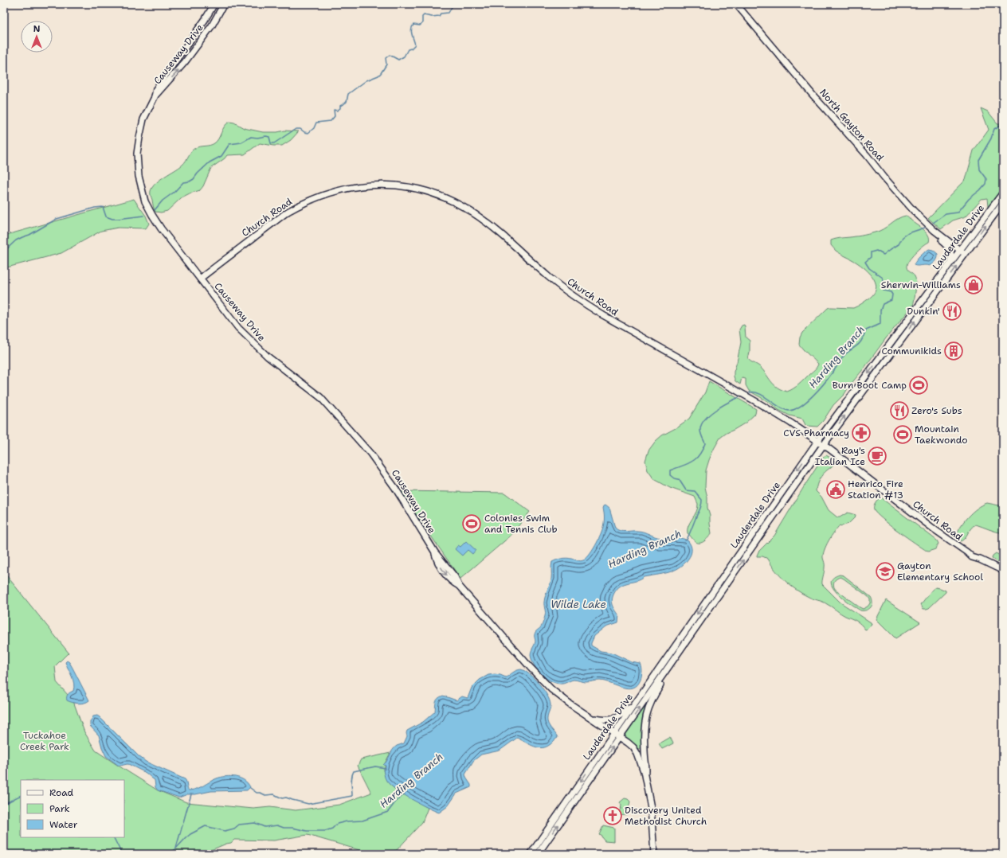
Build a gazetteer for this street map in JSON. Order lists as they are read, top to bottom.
{
  "streets": {
    "street": [
      "Causeway Drive",
      "North Gayton Road",
      "Church Road",
      "Lauderdale Drive"
    ]
  },
  "crossings": [
    ["Causeway Drive", "Church Road"],
    ["Causeway Drive", "Lauderdale Drive"],
    ["North Gayton Road", "Lauderdale Drive"],
    ["Church Road", "Lauderdale Drive"]
  ],
  "water": ["Harding Branch", "Wilde Lake"],
  "parks": ["Tuckahoe Creek Park"],
  "places": {
    "shop": ["Sherwin-Williams"],
    "restaurant": ["Dunkin'", "Zero's Subs"],
    "building": ["Communikids"],
    "sports": ["Burn Boot Camp", "Mountain Taekwondo", "Colonies Swim and Tennis Club"],
    "pharmacy": ["CVS Pharmacy"],
    "cafe": ["Ray's Italian Ice"],
    "public building": ["Henrico Fire Station #13"],
    "school or university": ["Gayton Elementary School"],
    "church": ["Discovery United Methodist Church"]
  },
  "legend": ["Road", "Park", "Water"],
  "north": "top"
}
